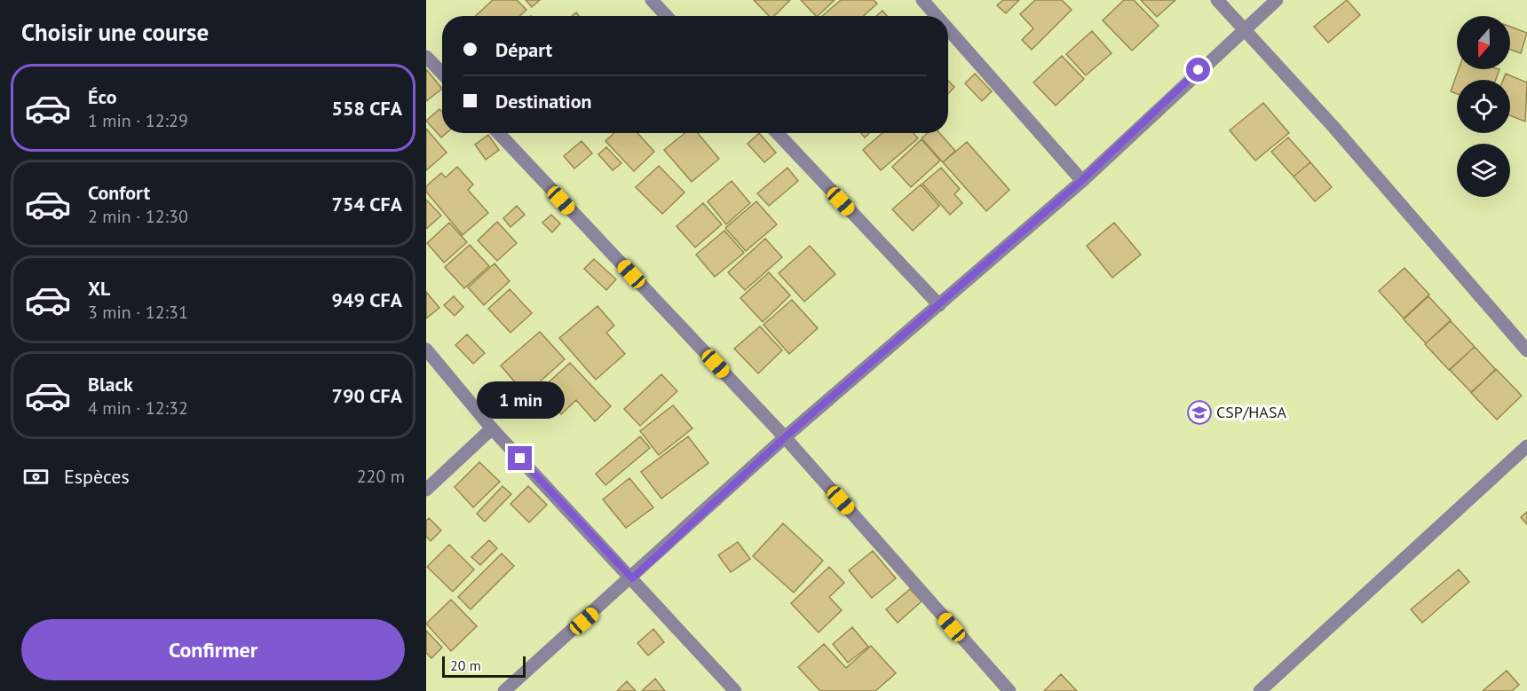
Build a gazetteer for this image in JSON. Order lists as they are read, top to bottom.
{
  "places": {
    "school or university": ["CSP/HASA"]
  },
  "scale_bar": "20 m",
  "north": "bottom",
  "page": {
    "heading": "Choisir une course",
    "banner": ["Départ", "Destination"],
    "list": [
      {
        "name": "Éco",
        "note": "1 min · 12:29",
        "value": "558 CFA"
      },
      {
        "name": "Confort",
        "note": "2 min · 12:30",
        "value": "754 CFA"
      },
      {
        "name": "XL",
        "note": "3 min · 12:31",
        "value": "949 CFA"
      },
      {
        "name": "Black",
        "note": "4 min · 12:32",
        "value": "790 CFA"
      }
    ],
    "bubble": "1 min",
    "pay": ["Espèces", "220 m"],
    "buttons": "Confirmer",
    "scale": "20 m"
  }
}
